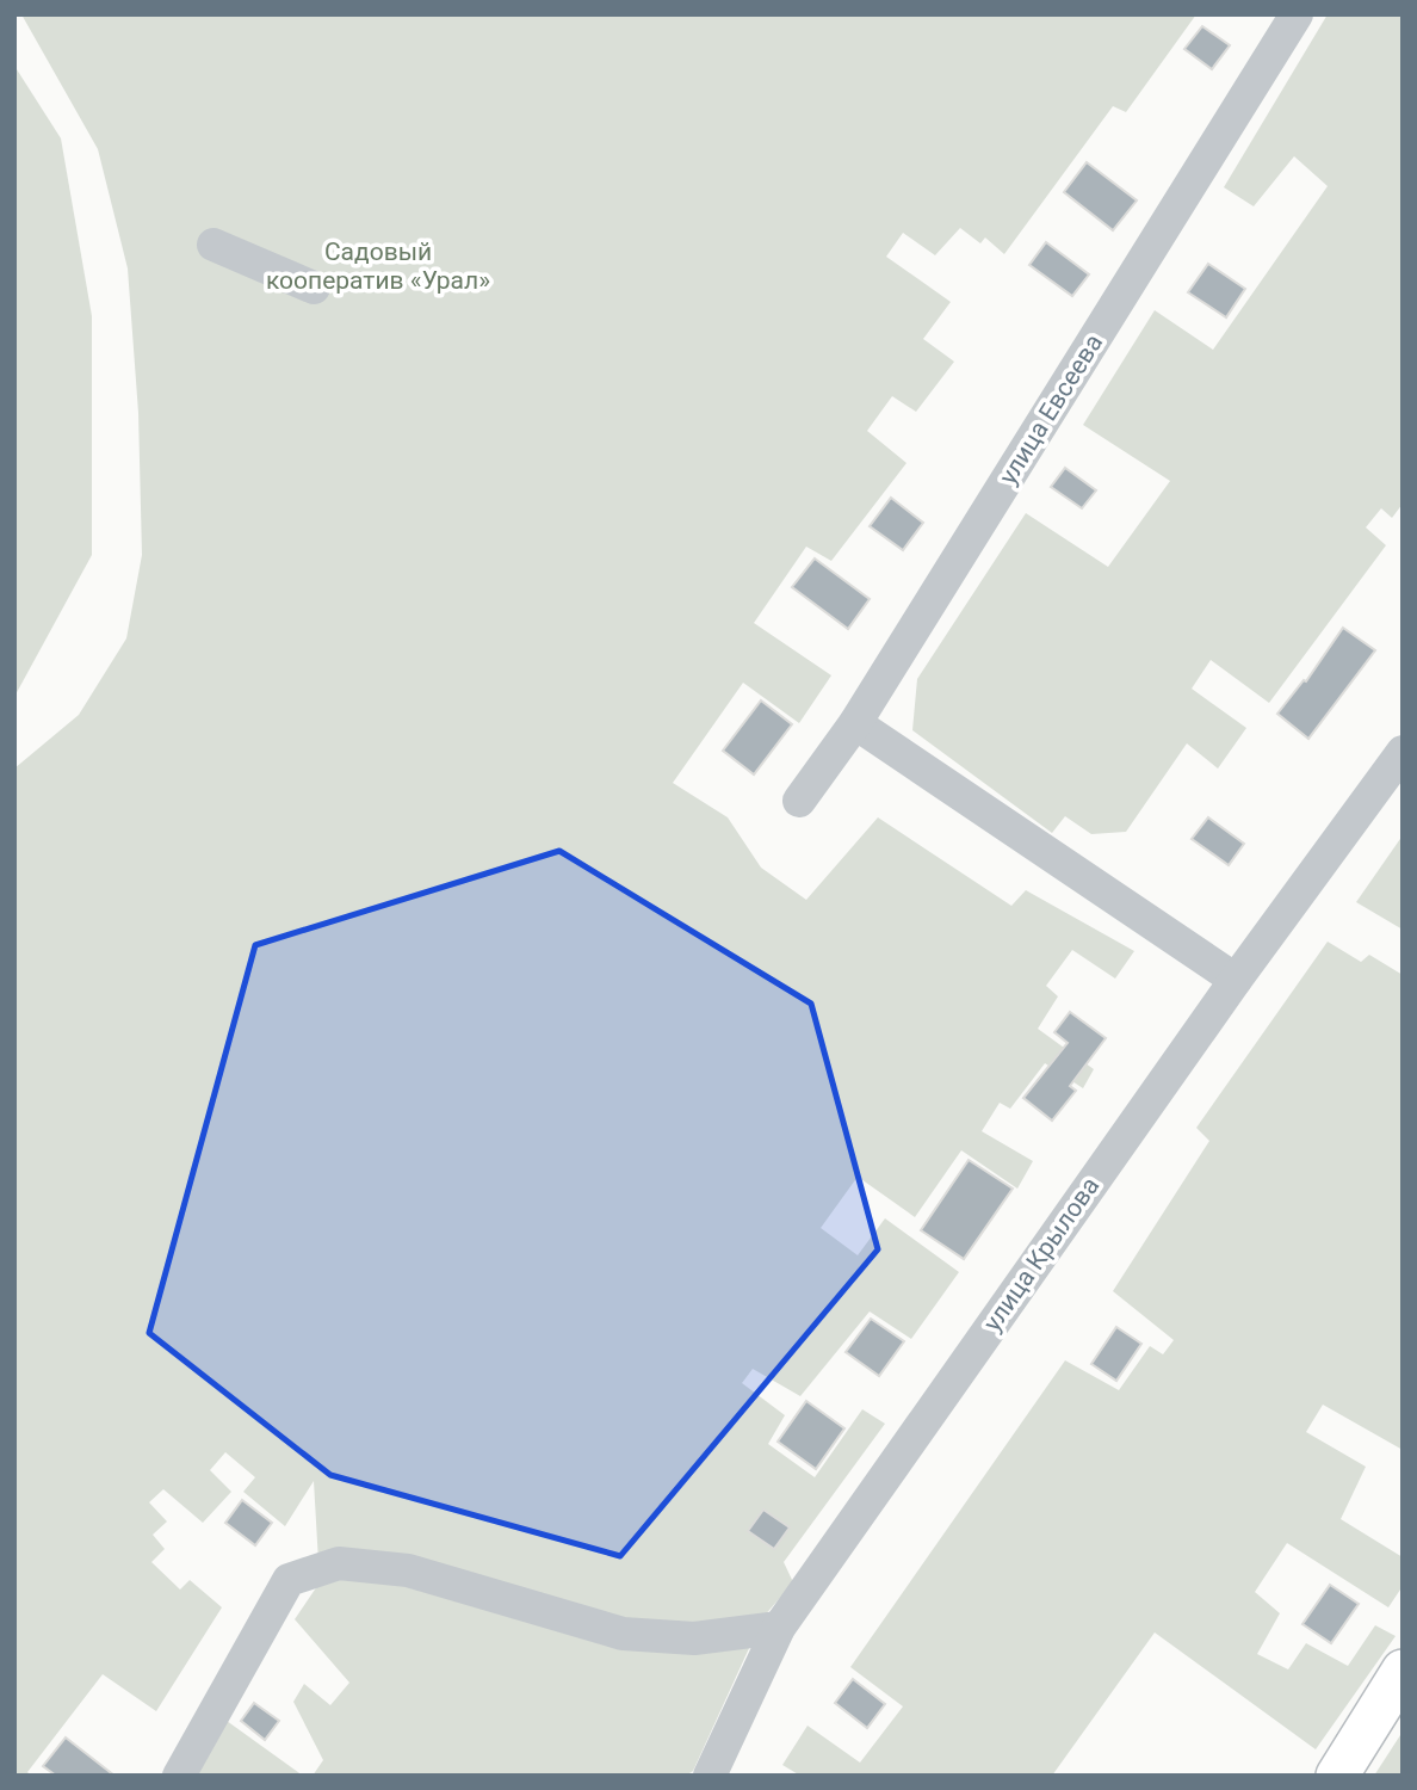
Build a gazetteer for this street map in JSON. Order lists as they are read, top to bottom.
{
  "streets": {
    "street": ["улица Евсеева", "улица Крылова"]
  },
  "parks": ["Садовый кооператив «Урал»"]
}
